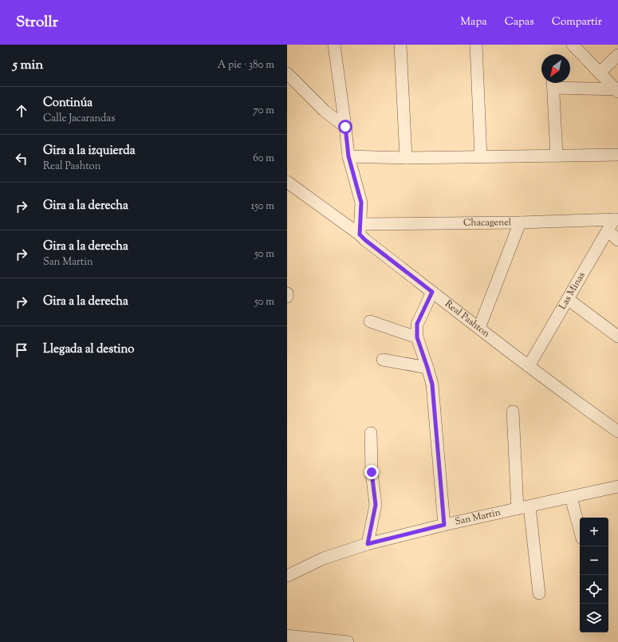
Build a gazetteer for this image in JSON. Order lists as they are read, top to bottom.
{
  "streets": {
    "street": [
      "Chacagenel",
      "Las Minas",
      "Real Pashton",
      "San Martin"
    ]
  },
  "crossings": [
    ["Chacagenel", "Las Minas"],
    ["Chacagenel", "Real Pashton"],
    ["Las Minas", "Real Pashton"]
  ],
  "north": "bottom left",
  "page": {
    "header": "Strollr",
    "nav": ["Mapa", "Capas", "Compartir"],
    "heading": ["5 min", "A pie · 380 m"],
    "list": [
      ["Continúa", "Calle Jacarandas", "70 m"],
      ["Gira a la izquierda", "Real Pashton", "60 m"],
      ["Gira a la derecha", "150 m"],
      ["Gira a la derecha", "San Martin", "50 m"],
      ["Gira a la derecha", "50 m"],
      "Llegada al destino"
    ],
    "map_buttons": ["+", "−"]
  }
}
